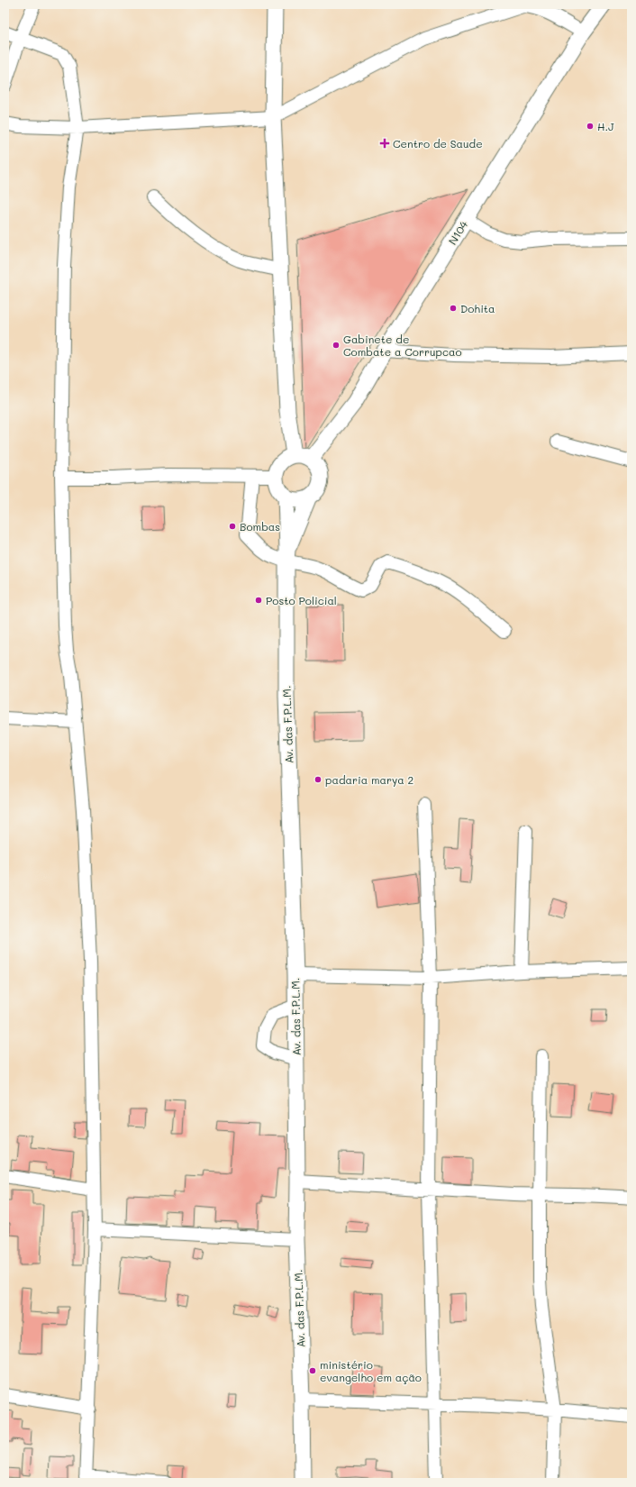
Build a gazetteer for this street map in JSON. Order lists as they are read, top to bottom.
{
  "streets": {
    "main road": ["N104", "Av. das F.P.L.M."]
  },
  "crossings": [
    ["N104", "Av. das F.P.L.M."]
  ],
  "places": {
    "other": [
      "H.J",
      "Dohita",
      "Gabinete de Combate a Corrupcao",
      "Bombas",
      "Posto Policial",
      "padaria marya 2",
      "ministério evangelho em ação"
    ],
    "health": ["Centro de Saude"]
  }
}
